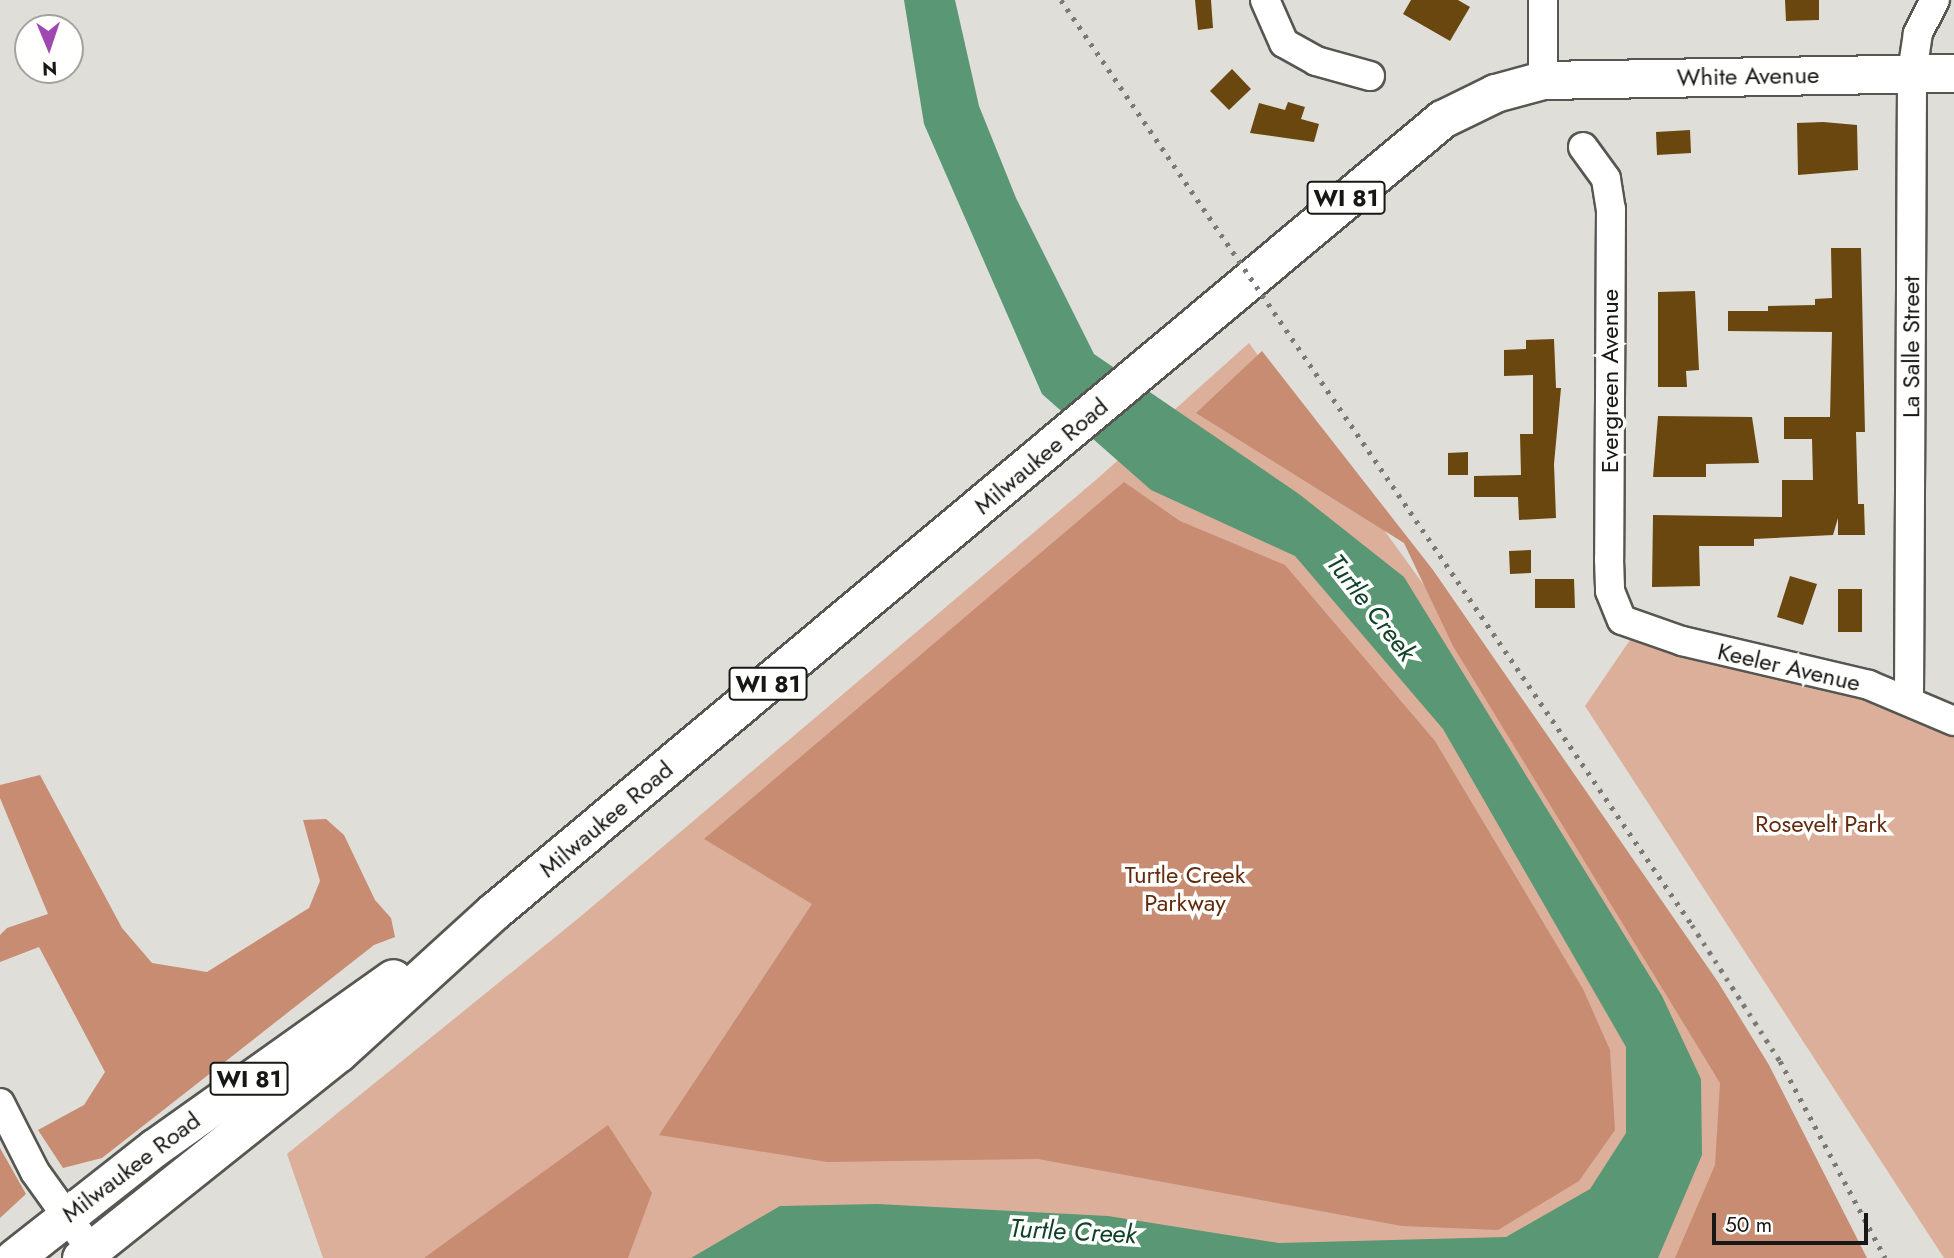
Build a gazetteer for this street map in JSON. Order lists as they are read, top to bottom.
{
  "streets": {
    "main road": ["White Avenue", "WI 81", "Milwaukee Road"],
    "street": ["La Salle Street", "Evergreen Avenue", "Keeler Avenue"]
  },
  "crossings": [
    ["White Avenue", "La Salle Street"],
    ["White Avenue", "Milwaukee Road"],
    ["La Salle Street", "Keeler Avenue"],
    ["Evergreen Avenue", "Keeler Avenue"]
  ],
  "water": ["Turtle Creek"],
  "parks": ["Rosevelt Park", "Turtle Creek Parkway"],
  "scale_bar": "50 m",
  "north": "bottom"
}
